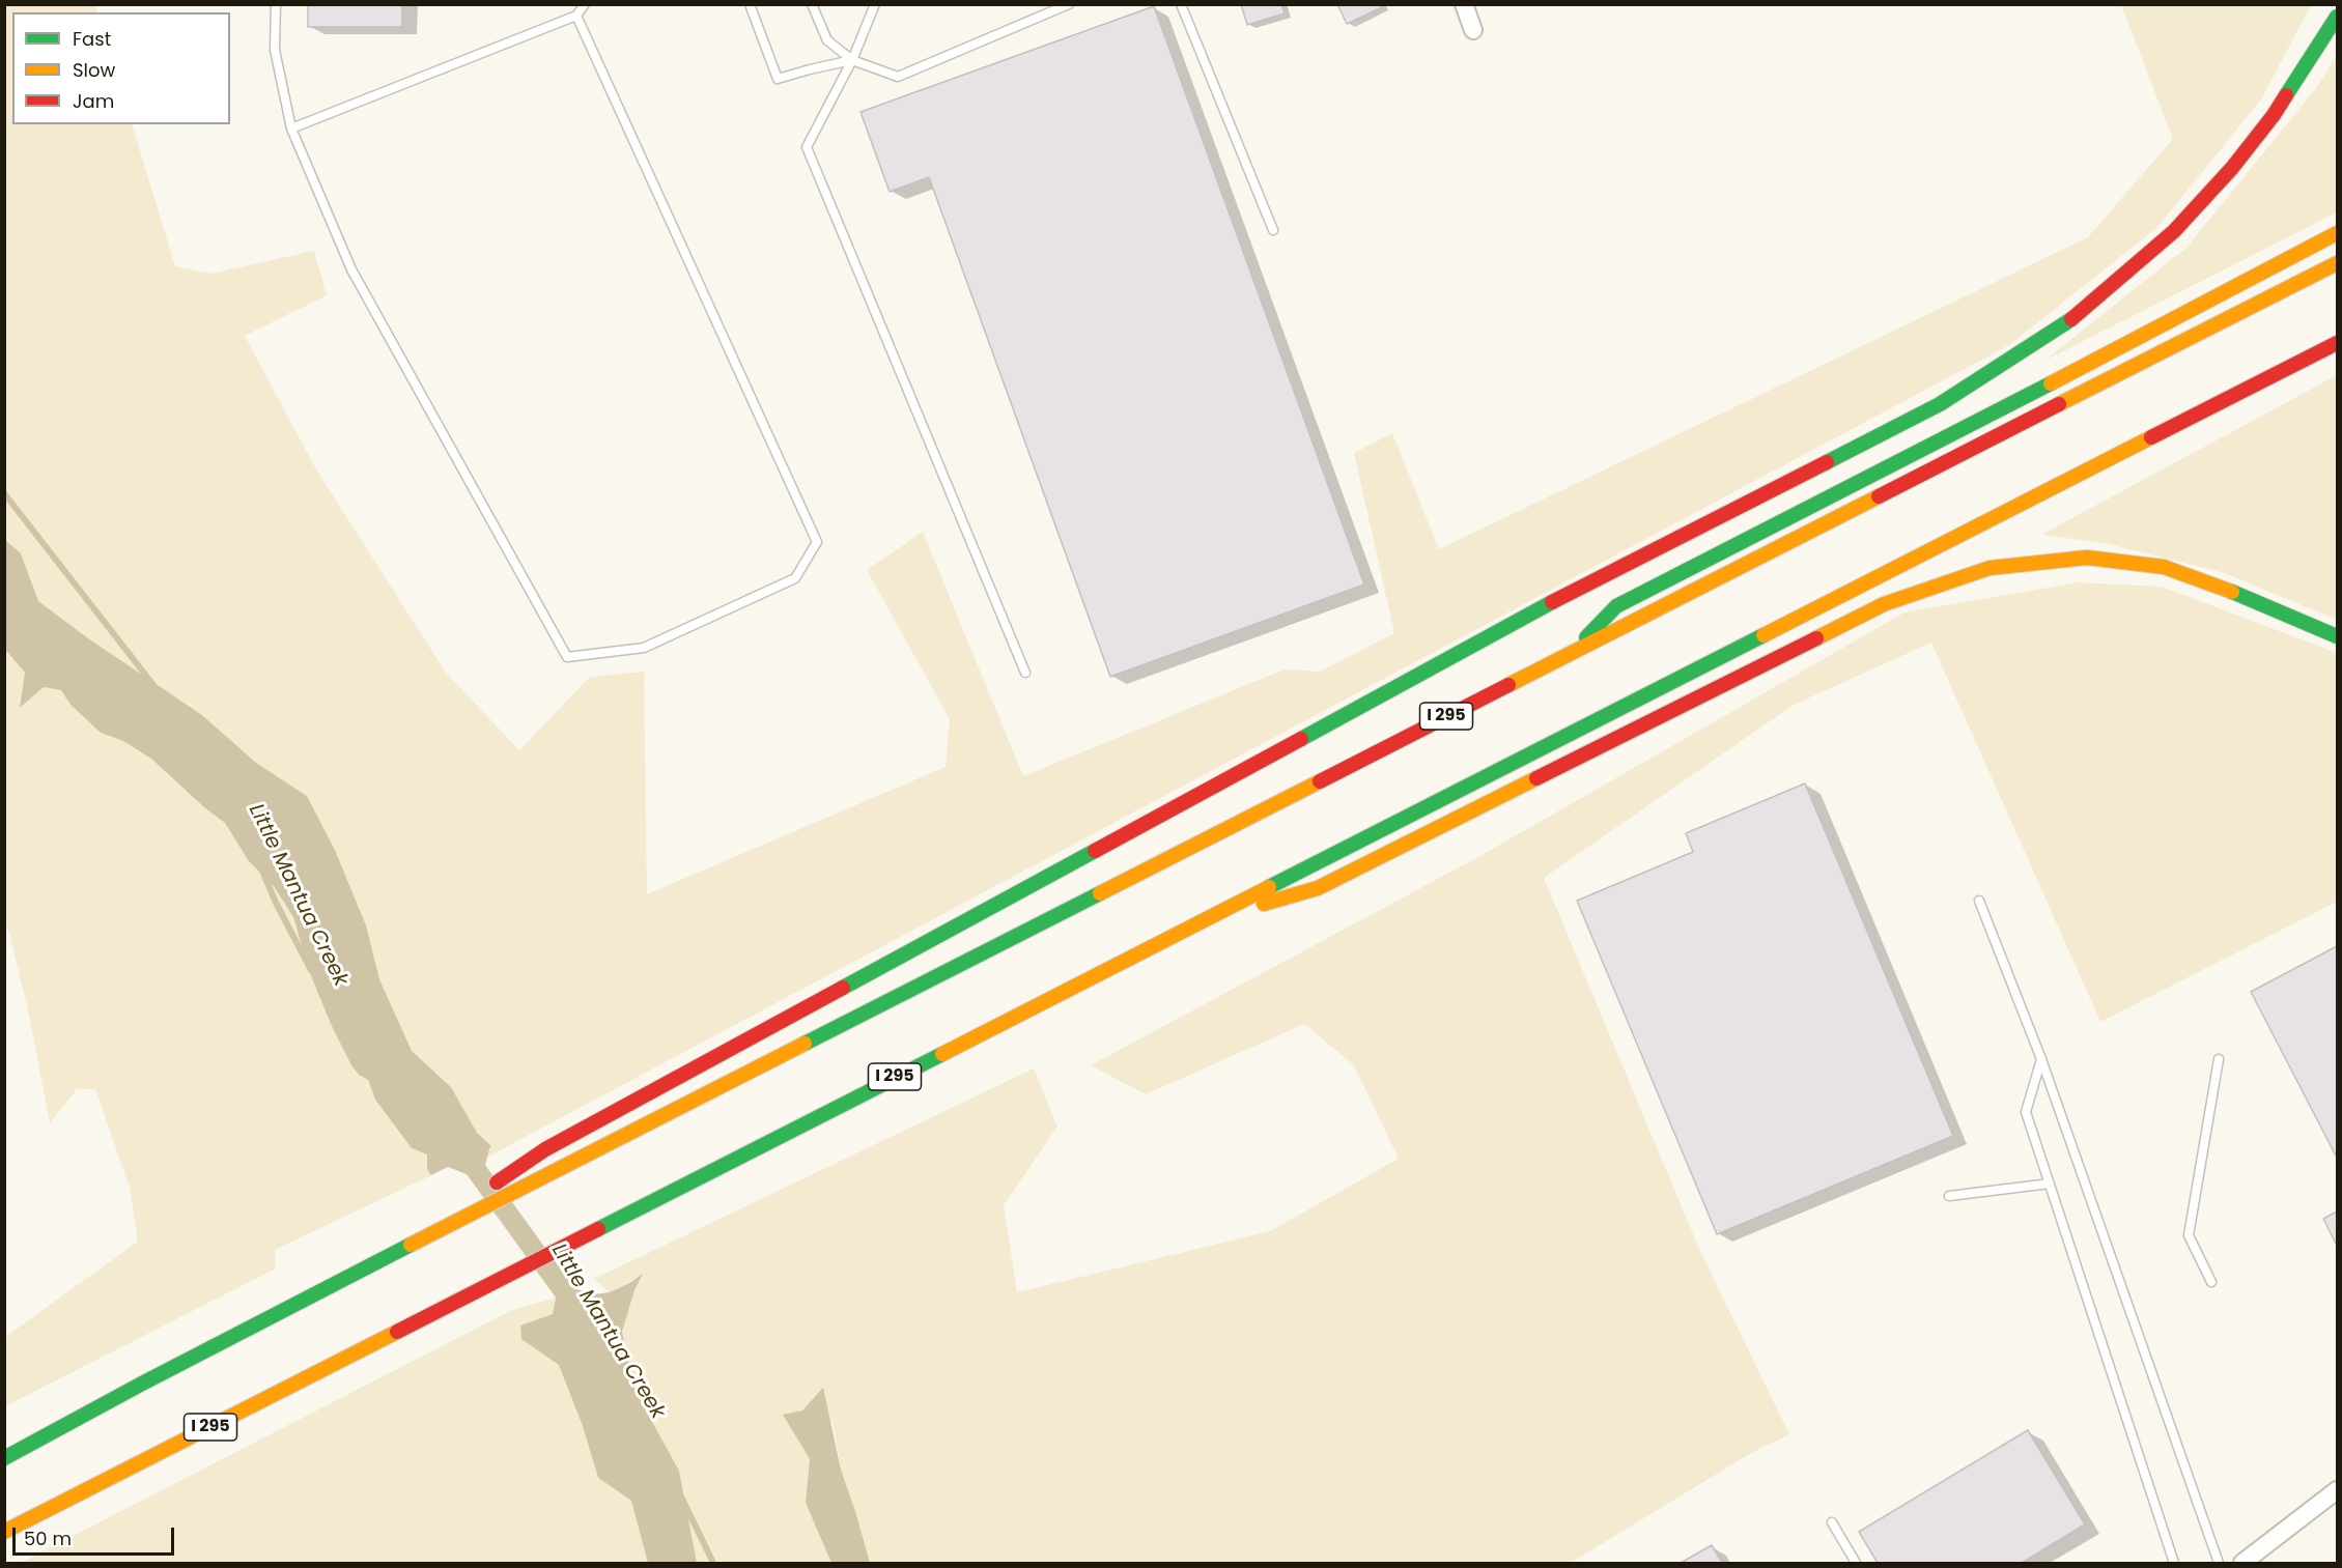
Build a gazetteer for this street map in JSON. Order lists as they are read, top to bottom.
{
  "streets": {
    "highway": ["I 295"]
  },
  "water": ["Little Mantua Creek"],
  "legend": ["Fast", "Slow", "Jam"],
  "scale_bar": "50 m"
}
